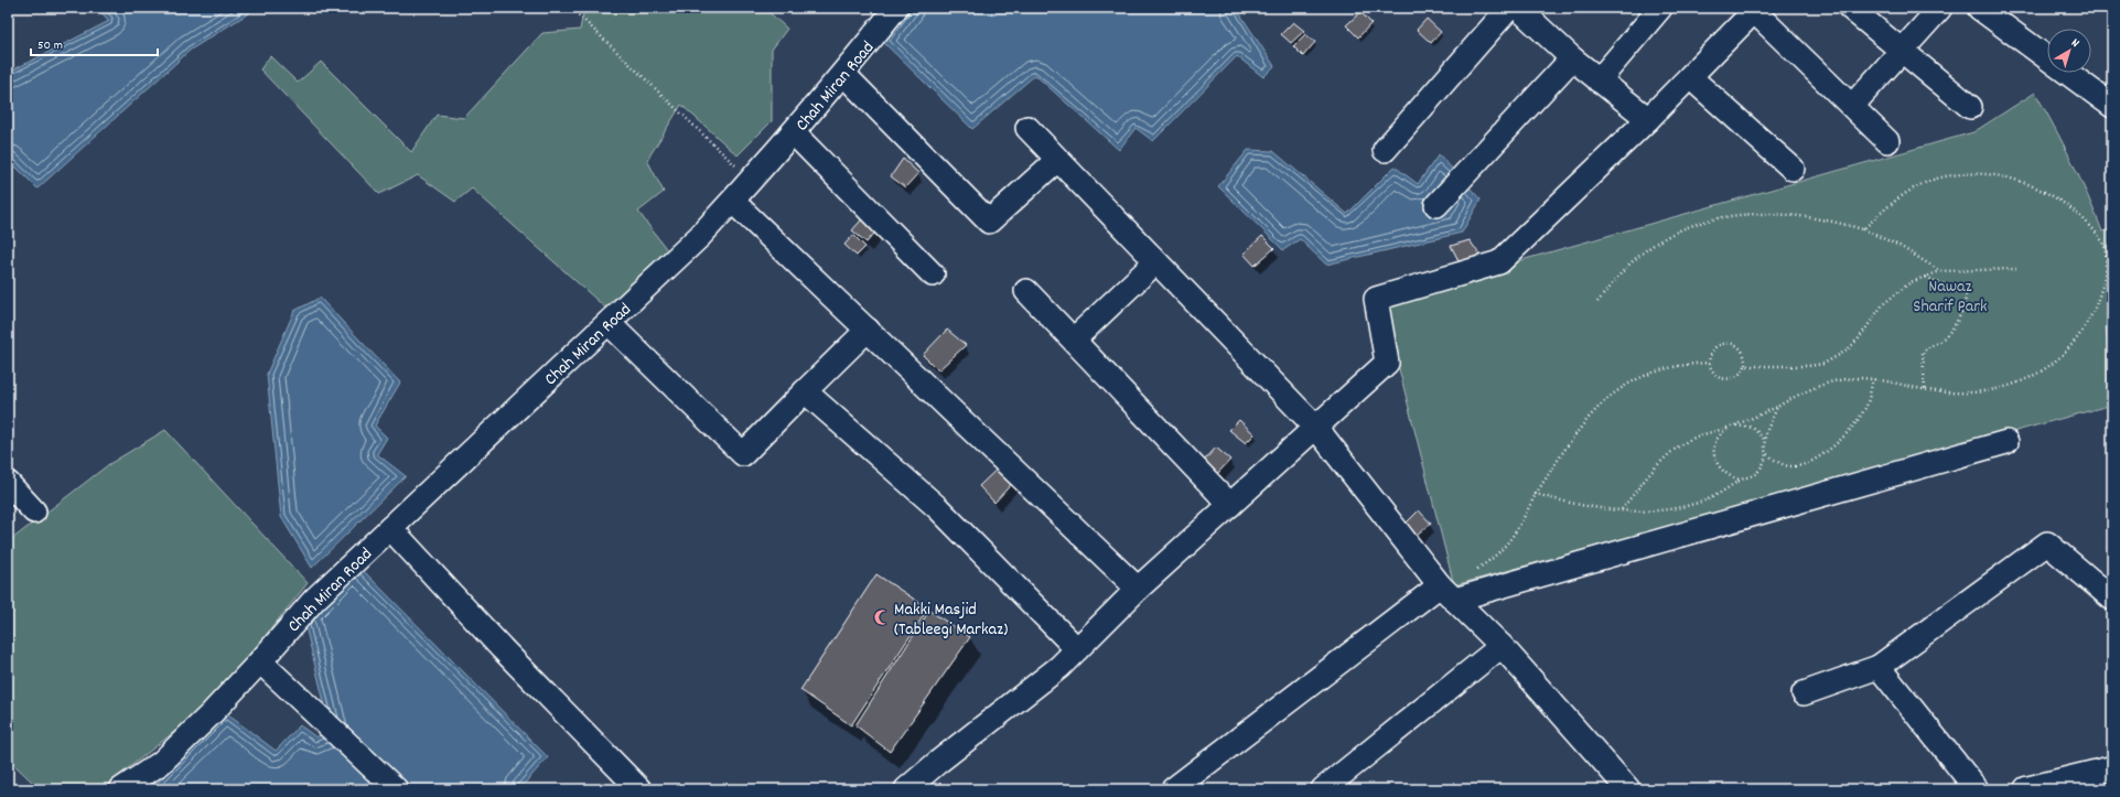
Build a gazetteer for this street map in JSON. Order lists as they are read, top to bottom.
{
  "streets": {
    "street": ["Chah Miran Road"]
  },
  "parks": ["Nawaz Sharif Park"],
  "places": {
    "mosque": ["Makki Masjid (Tableegi Markaz)"]
  },
  "scale_bar": "50 m",
  "north": "top right"
}
